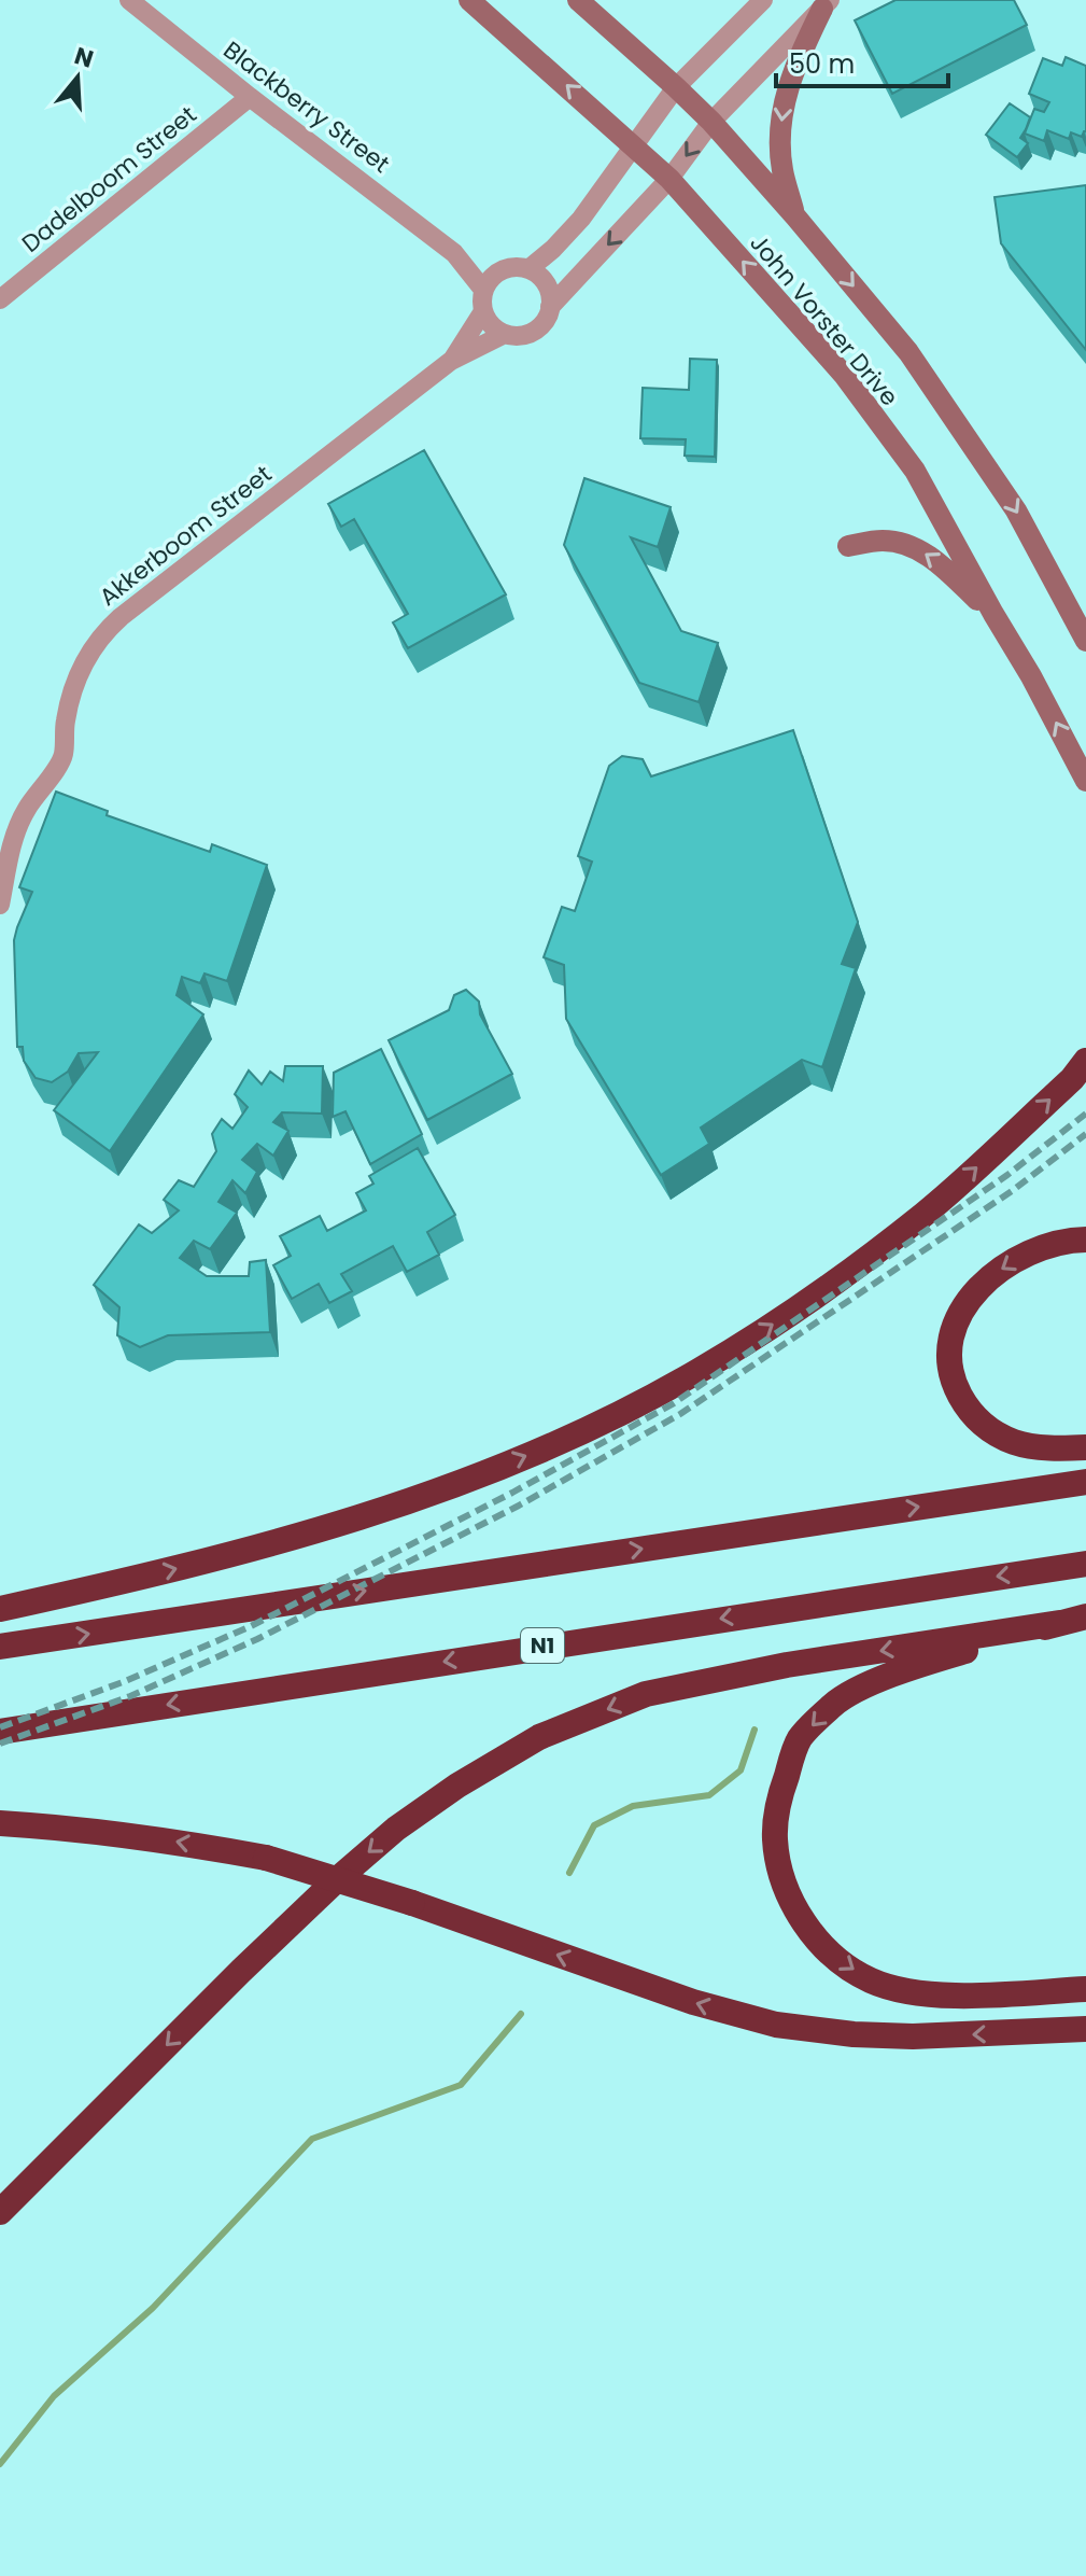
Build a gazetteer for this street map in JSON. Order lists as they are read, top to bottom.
{
  "streets": {
    "highway": ["N1"],
    "main road": ["John Vorster Drive"],
    "street": ["Blackberry Street", "Dadelboom Street", "Akkerboom Street"]
  },
  "crossings": [
    ["Blackberry Street", "Dadelboom Street"],
    ["Blackberry Street", "Akkerboom Street"]
  ],
  "scale_bar": "50 m",
  "north": "top"
}
